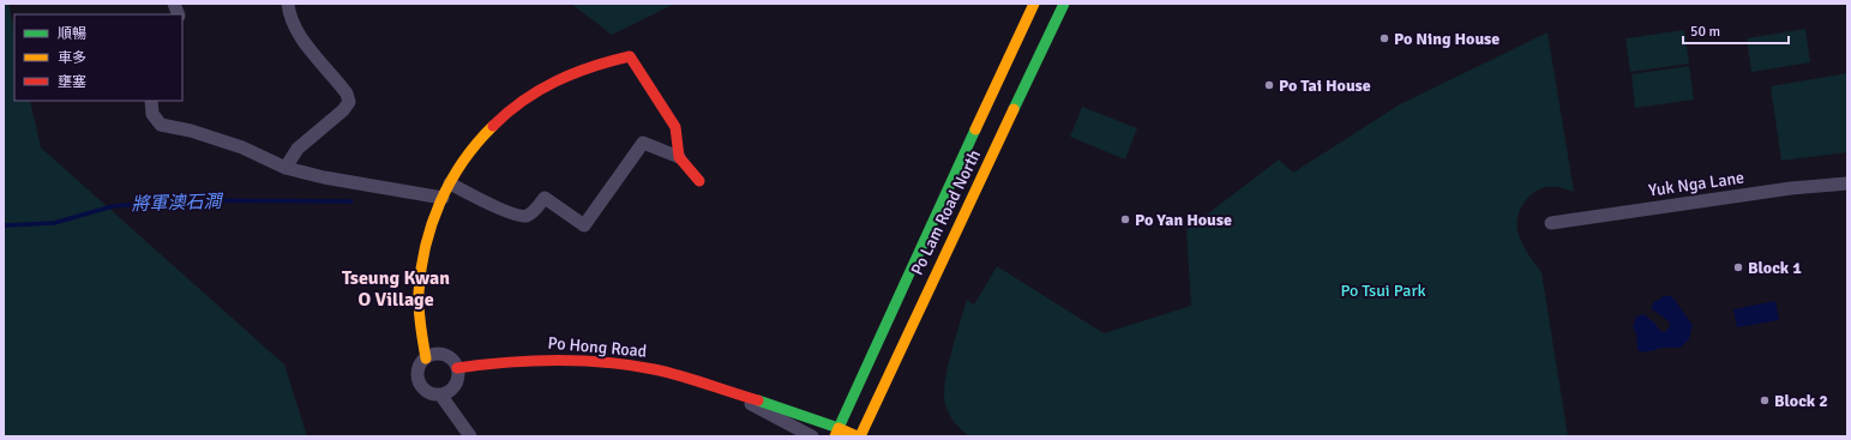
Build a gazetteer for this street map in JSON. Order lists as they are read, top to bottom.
{
  "streets": {
    "main road": ["Po Lam Road North", "Po Hong Road"],
    "street": ["Yuk Nga Lane"]
  },
  "crossings": [
    ["Po Lam Road North", "Po Hong Road"]
  ],
  "districts": ["Tseung Kwan O Village"],
  "water": ["將軍澳石澗"],
  "parks": ["Po Tsui Park"],
  "places": [
    "Po Ning House",
    "Po Tai House",
    "Po Yan House",
    "Block 1",
    "Block 2"
  ],
  "legend": ["順暢", "車多", "壅塞"],
  "scale_bar": "50 m"
}
